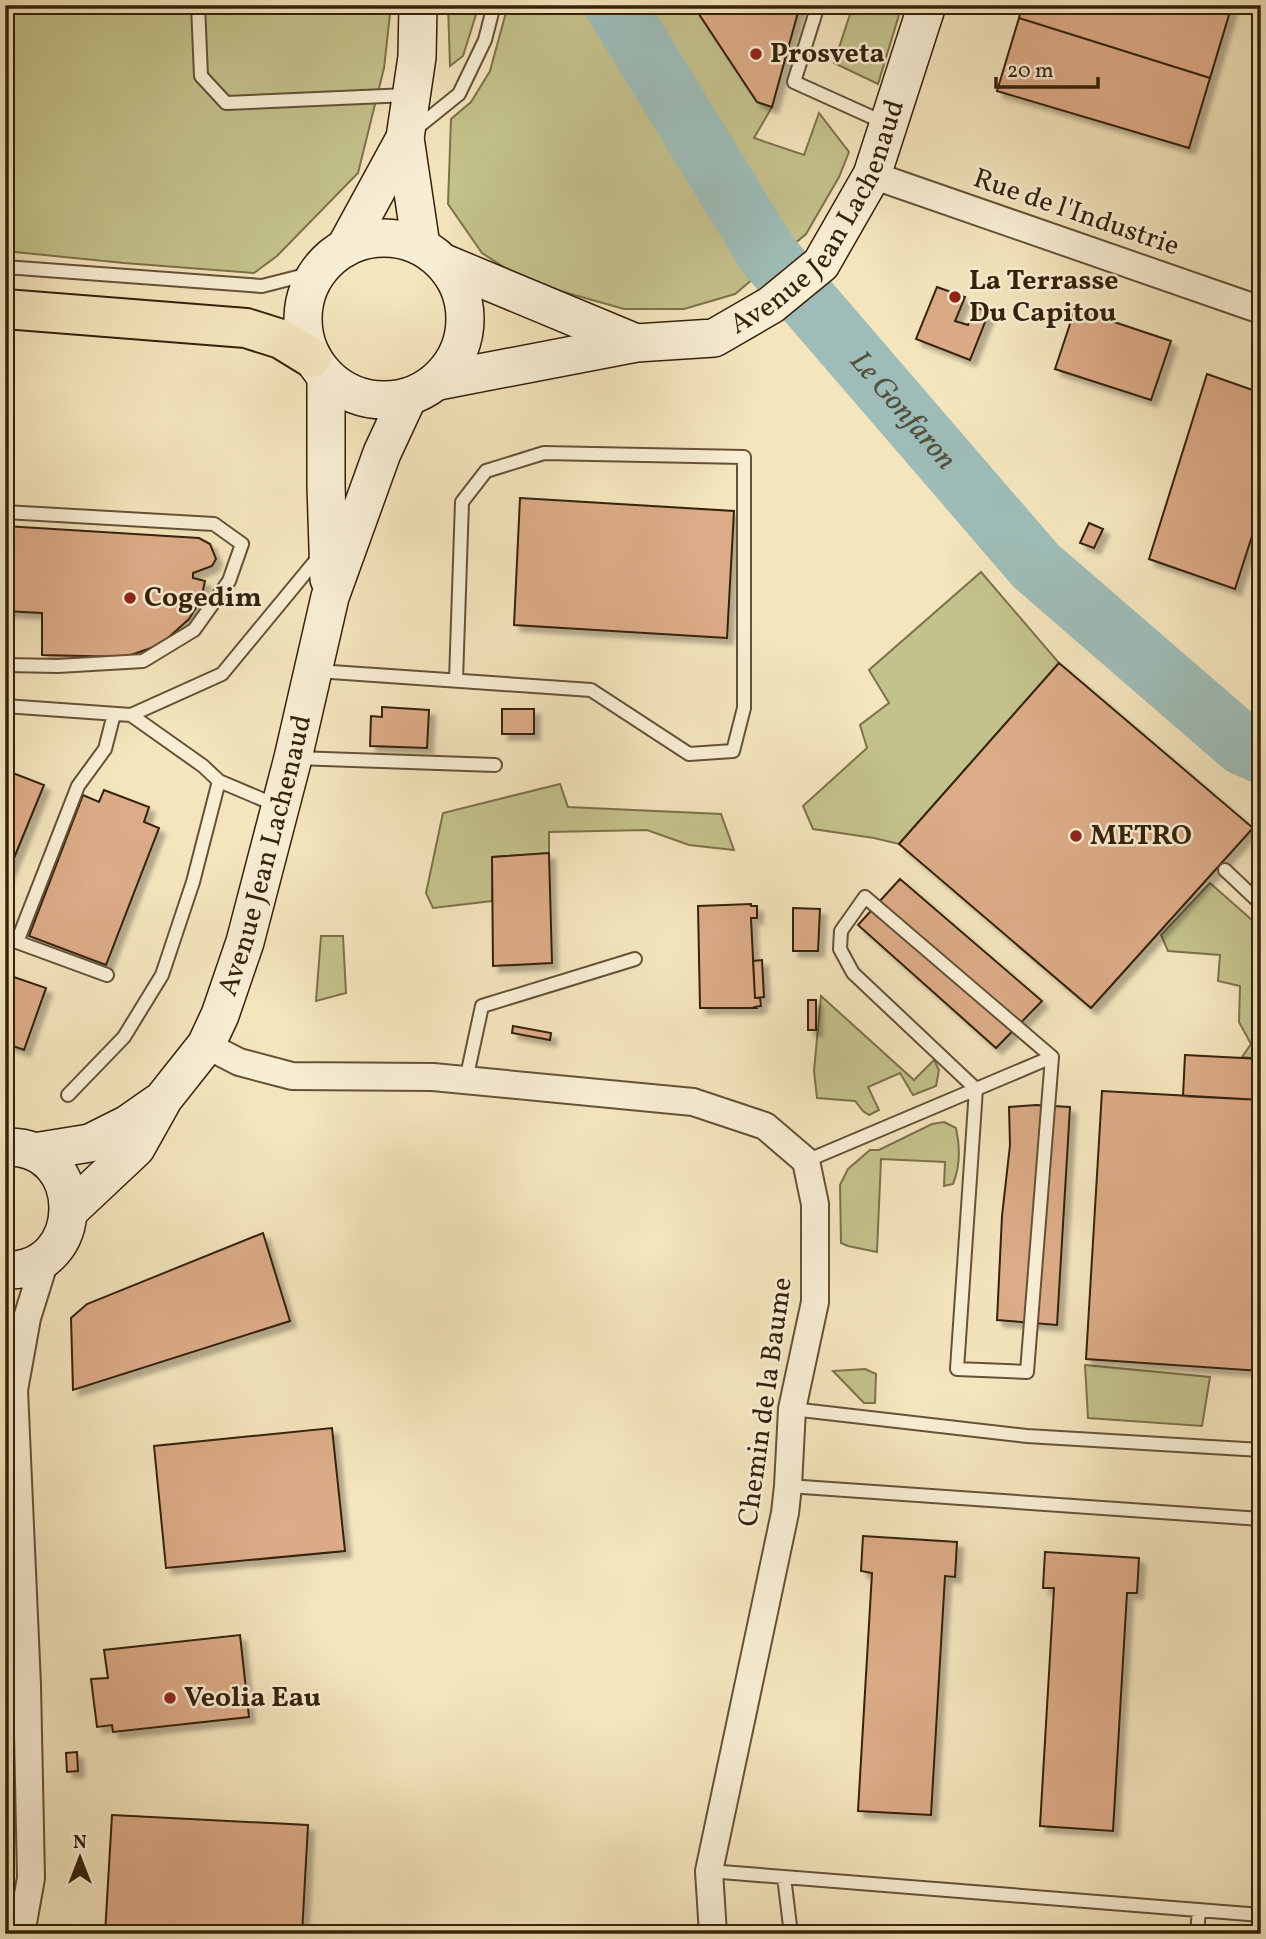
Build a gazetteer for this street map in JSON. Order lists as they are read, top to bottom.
{
  "streets": {
    "main road": ["Avenue Jean Lachenaud"],
    "street": ["Rue de l'Industrie", "Chemin de la Baume"]
  },
  "crossings": [
    ["Avenue Jean Lachenaud", "Rue de l'Industrie"]
  ],
  "water": ["Le Gonfaron"],
  "places": [
    "Prosveta",
    "La Terrasse Du Capitou",
    "Cogedim",
    "METRO",
    "Veolia Eau"
  ],
  "scale_bar": "20 m",
  "north": "top"
}
